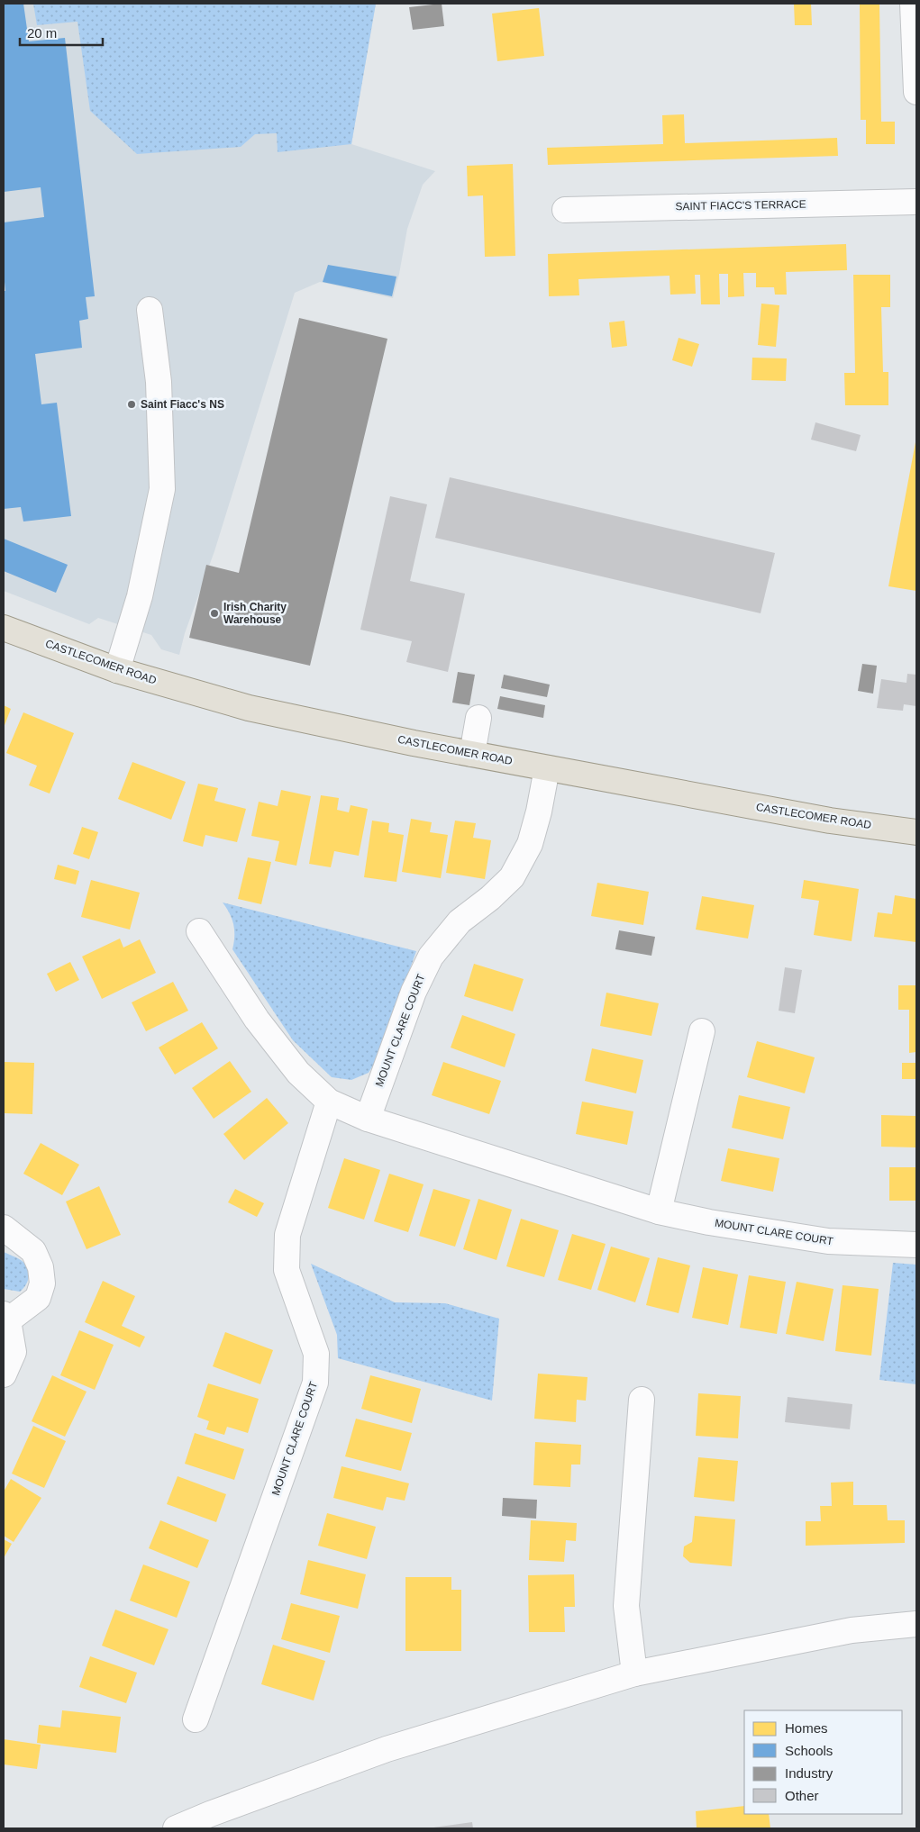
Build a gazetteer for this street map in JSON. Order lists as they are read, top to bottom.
{
  "streets": {
    "main road": ["CASTLECOMER ROAD"],
    "street": ["SAINT FIACC'S TERRACE", "MOUNT CLARE COURT"]
  },
  "crossings": [
    ["CASTLECOMER ROAD", "MOUNT CLARE COURT"]
  ],
  "places": ["Saint Fiacc's NS", "Irish Charity Warehouse"],
  "legend": [
    "Homes",
    "Schools",
    "Industry",
    "Other"
  ],
  "scale_bar": "20 m"
}
